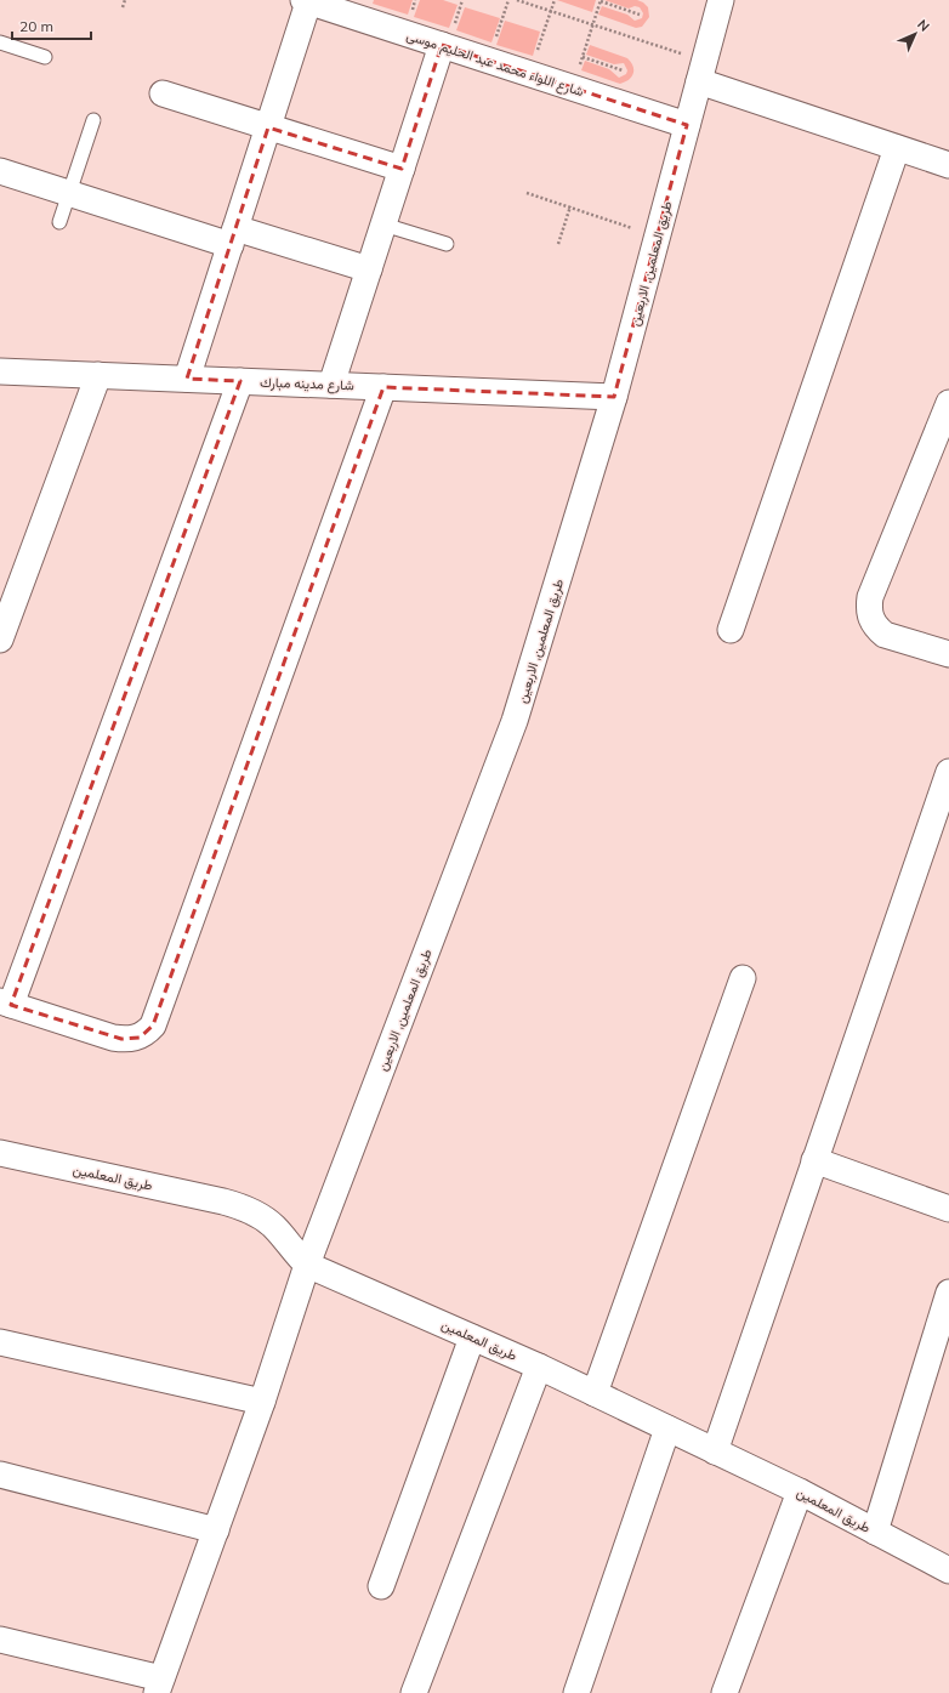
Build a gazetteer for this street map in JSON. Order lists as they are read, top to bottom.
{
  "streets": {
    "street": [
      "شارع اللواء محمد عبد الحليم موسى",
      "طريق المعلمين, الاربعين",
      "شارع مدينه مبارك",
      "طريق المعلمين"
    ]
  },
  "crossings": [
    ["شارع اللواء محمد عبد الحليم موسى", "طريق المعلمين, الاربعين"],
    ["طريق المعلمين, الاربعين", "شارع مدينه مبارك"],
    ["طريق المعلمين, الاربعين", "طريق المعلمين"]
  ],
  "scale_bar": "20 m",
  "north": "top right"
}
